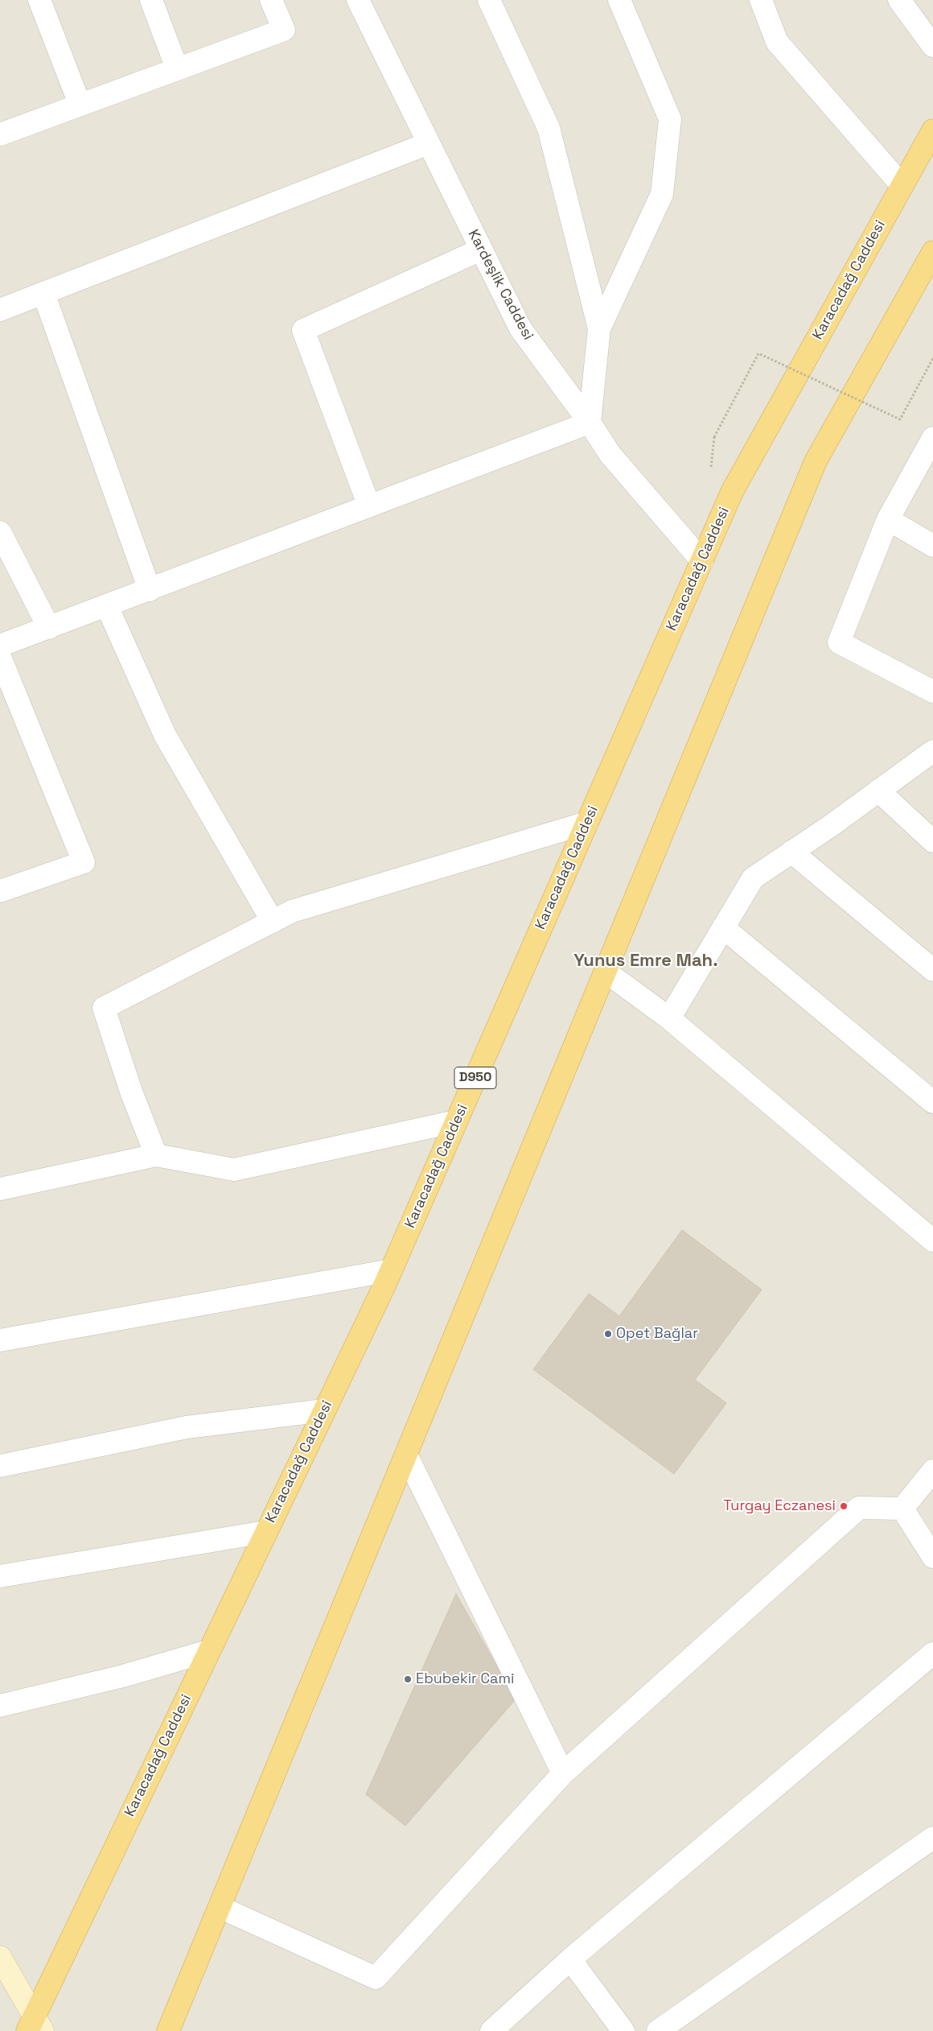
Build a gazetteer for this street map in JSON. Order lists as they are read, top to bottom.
{
  "streets": {
    "highway": ["Karacadağ Caddesi", "D950"],
    "street": ["Kardeşlik Caddesi"]
  },
  "crossings": [
    ["Karacadağ Caddesi", "Kardeşlik Caddesi"]
  ],
  "districts": ["Yunus Emre Mah."],
  "places": ["Opet Bağlar", "Turgay Eczanesi", "Ebubekir Cami"]
}
